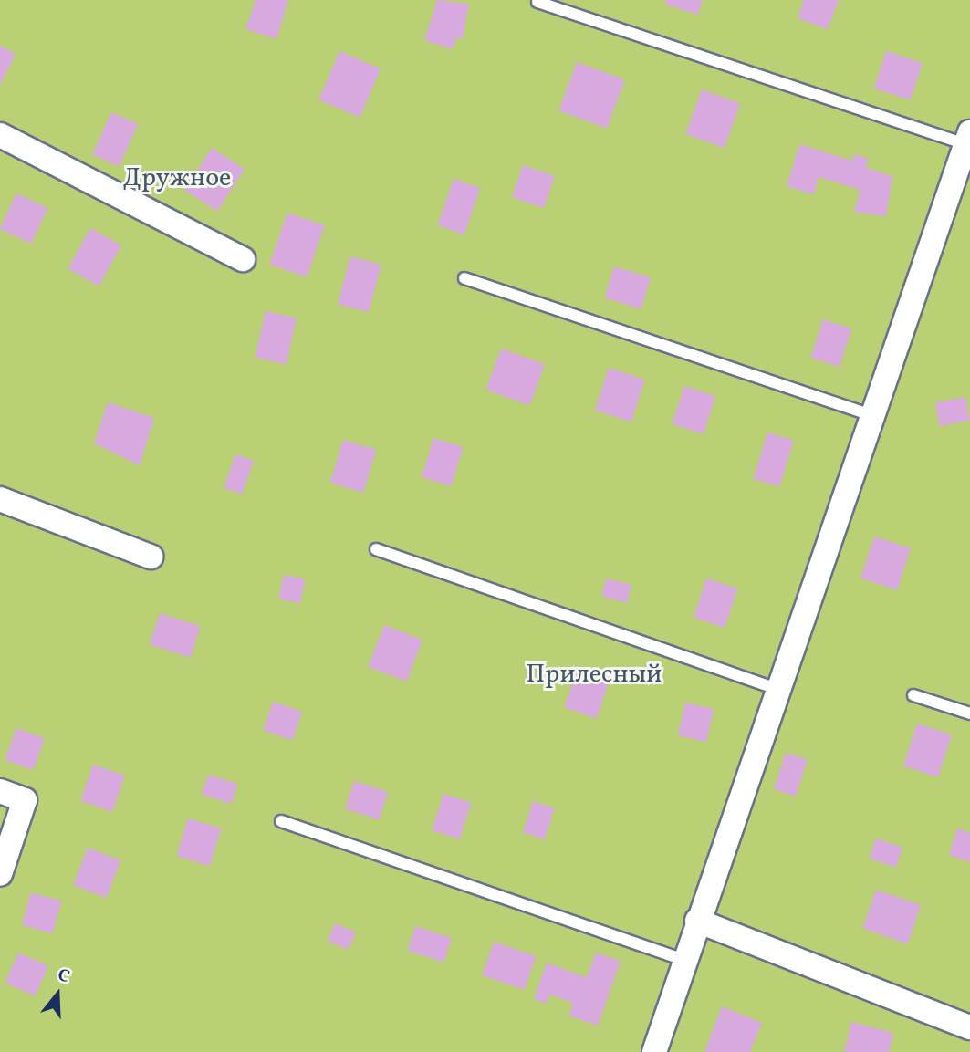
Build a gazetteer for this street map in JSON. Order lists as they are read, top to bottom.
{
  "parks": ["Дружное", "Прилесный"],
  "north": "top"
}
